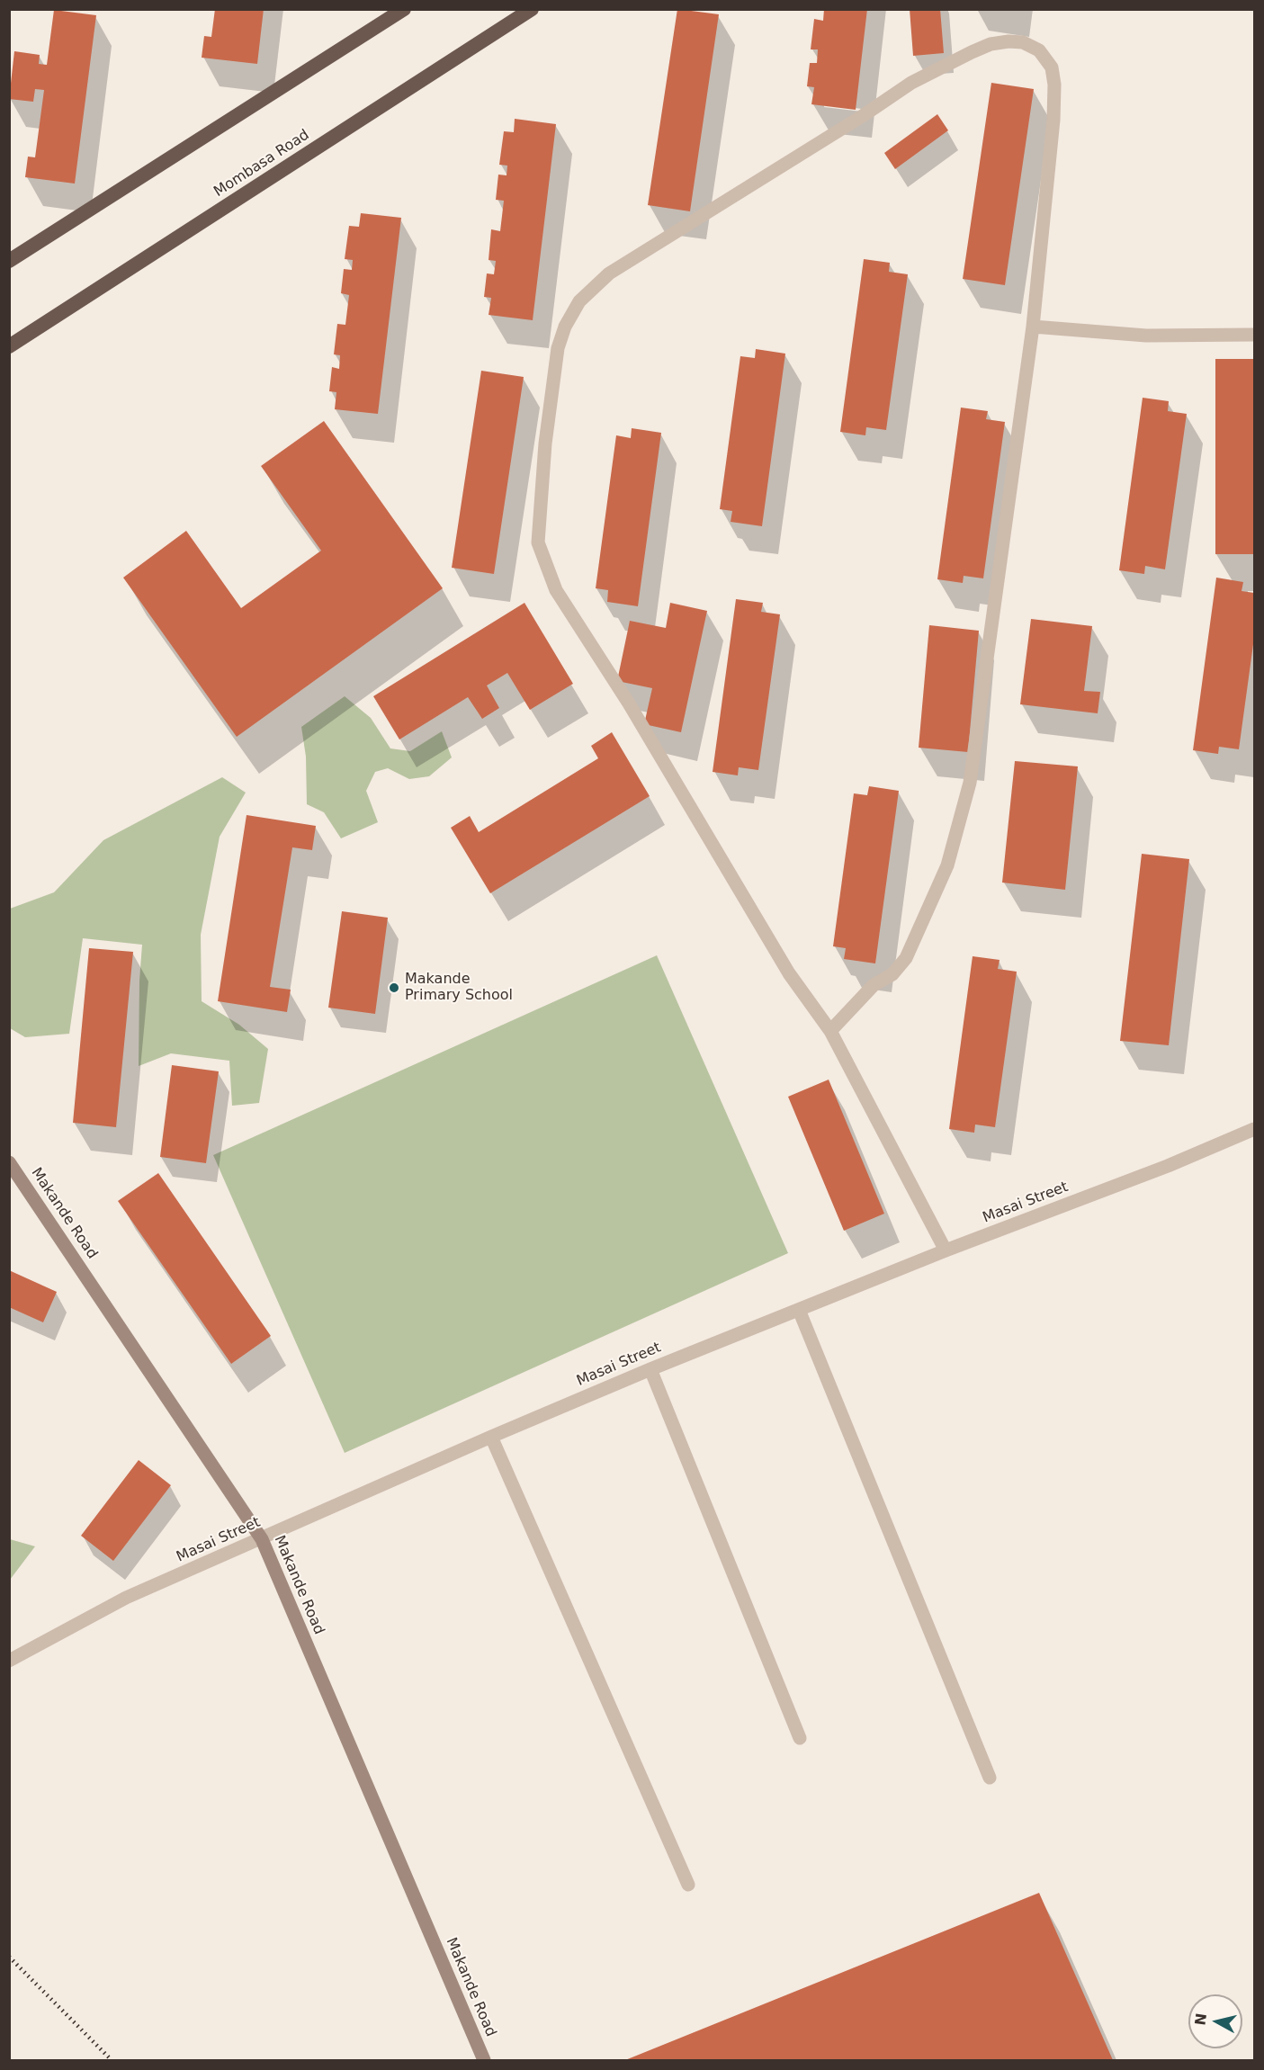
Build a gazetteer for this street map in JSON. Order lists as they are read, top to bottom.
{
  "streets": {
    "highway": ["Mombasa Road"],
    "main road": ["Makande Road"],
    "street": ["Masai Street"]
  },
  "crossings": [
    ["Masai Street", "Makande Road"]
  ],
  "places": ["Makande Primary School"],
  "north": "left"
}
